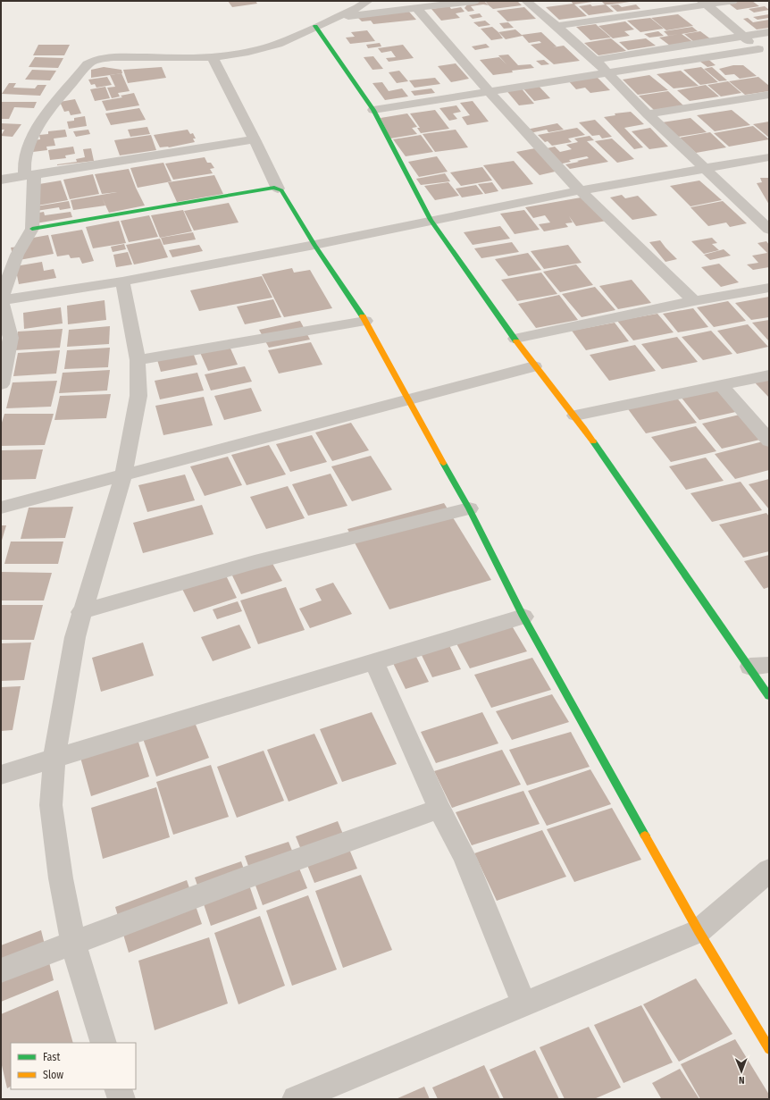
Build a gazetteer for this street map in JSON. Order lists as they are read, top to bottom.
{
  "legend": ["Fast", "Slow"],
  "north": "bottom"
}
